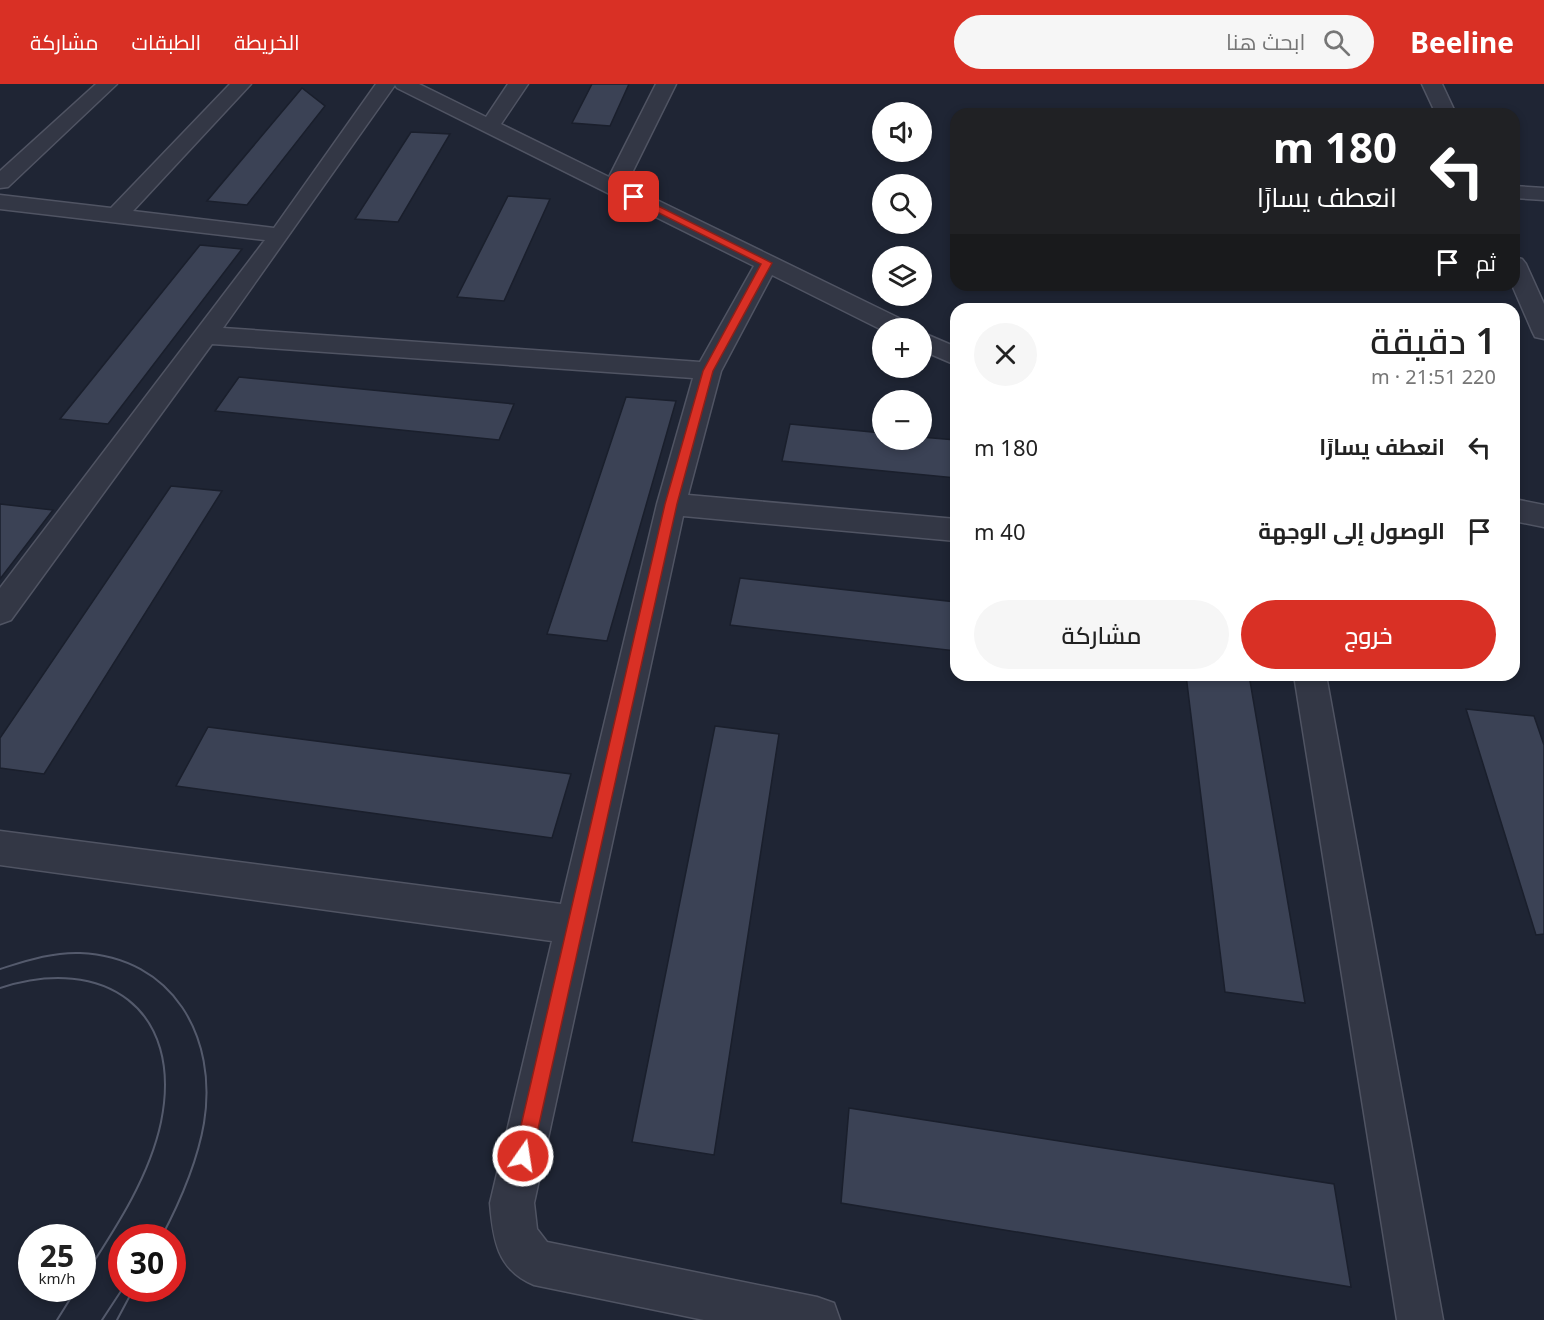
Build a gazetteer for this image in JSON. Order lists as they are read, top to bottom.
{
  "page": {
    "header": "Beeline",
    "search": "ابحث هنا",
    "nav": ["الخريطة", "الطبقات", "مشاركة"],
    "map_buttons": ["+", "−"],
    "turn": ["180 m", "انعطف يسارًا"],
    "then": "ثم",
    "heading": ["1 دقيقة", "220 m · 21:51"],
    "list": [
      {
        "name": "انعطف يسارًا",
        "value": "180 m"
      },
      {
        "name": "الوصول إلى الوجهة",
        "value": "40 m"
      }
    ],
    "buttons": ["خروج", "مشاركة"],
    "speed": "25 km/h",
    "limit": "30"
  }
}
